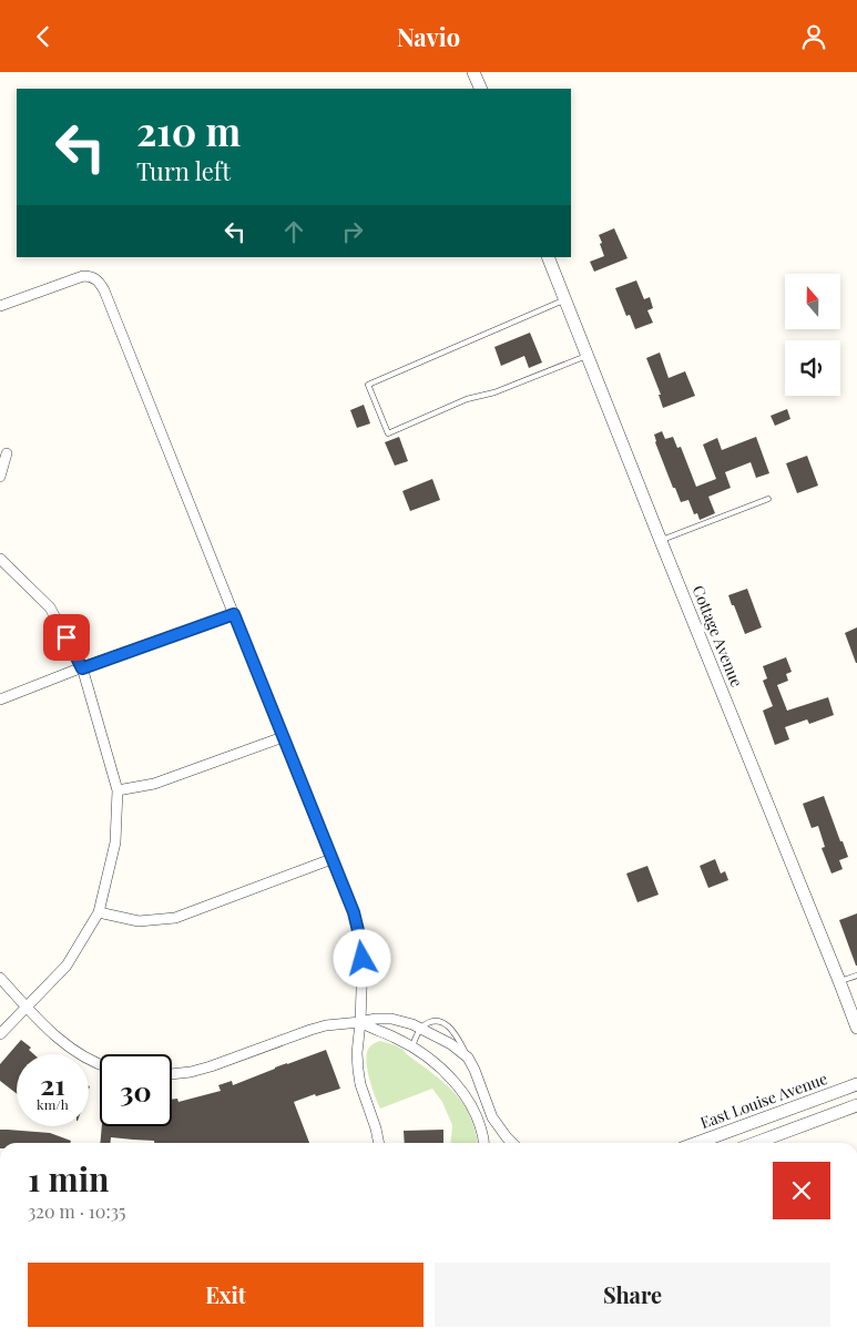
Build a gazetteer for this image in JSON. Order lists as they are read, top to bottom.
{
  "streets": {
    "street": ["Cottage Avenue", "East Louise Avenue"]
  },
  "north": "top",
  "page": {
    "header": "Navio",
    "turn": ["210 m", "Turn left"],
    "speed": "21 km/h",
    "limit": "30",
    "heading": ["1 min", "320 m · 10:35"],
    "buttons": ["Exit", "Share"]
  }
}
